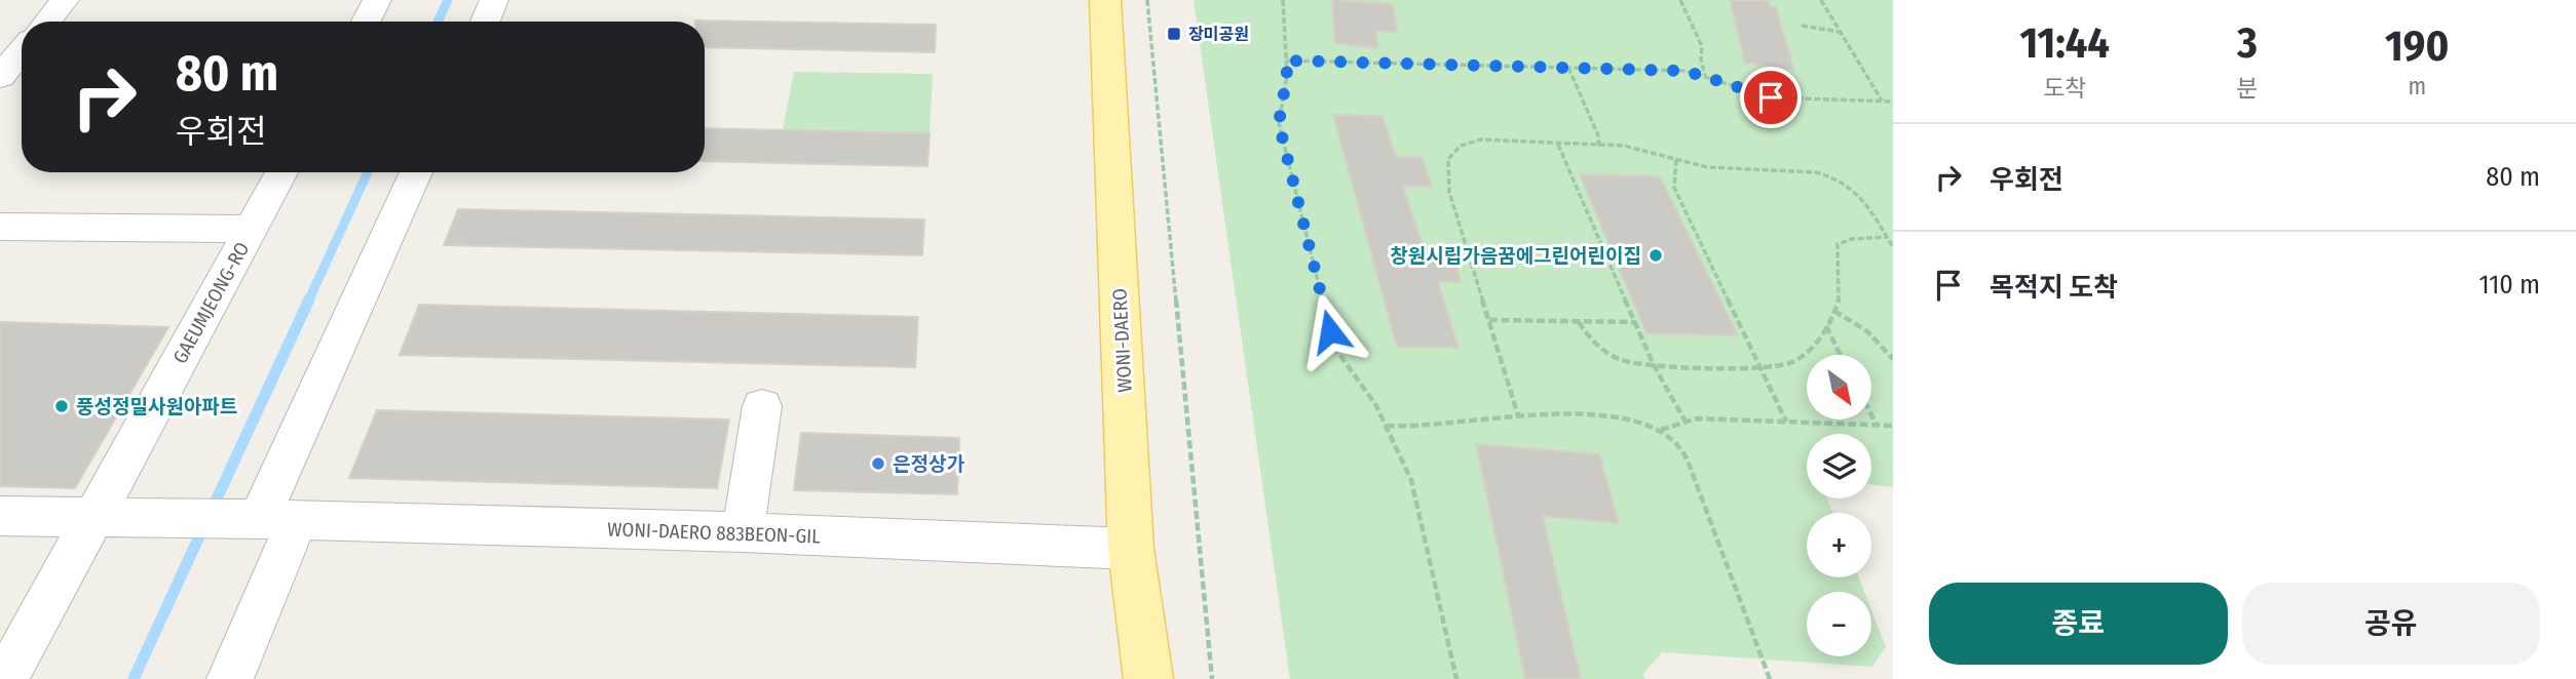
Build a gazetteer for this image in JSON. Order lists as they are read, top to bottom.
{
  "streets": {
    "main road": ["WONI-DAERO"],
    "street": ["GAEUMJEONG-RO", "WONI-DAERO 883BEON-GIL"]
  },
  "crossings": [
    ["GAEUMJEONG-RO", "WONI-DAERO 883BEON-GIL"],
    ["WONI-DAERO", "WONI-DAERO 883BEON-GIL"]
  ],
  "places": {
    "transit": ["장미공원"],
    "other": ["창원시립가음꿈에그린어린이집", "풍성정밀사원아파트", "은정상가"]
  },
  "north": "bottom right",
  "page": {
    "eta": [
      "11:44",
      "도착",
      "3",
      "분",
      "190",
      "m"
    ],
    "turn": ["80 m", "우회전"],
    "list": [
      {
        "name": "우회전",
        "value": "80 m"
      },
      {
        "name": "목적지 도착",
        "value": "110 m"
      }
    ],
    "map_buttons": ["+", "−"],
    "buttons": ["종료", "공유"]
  }
}
